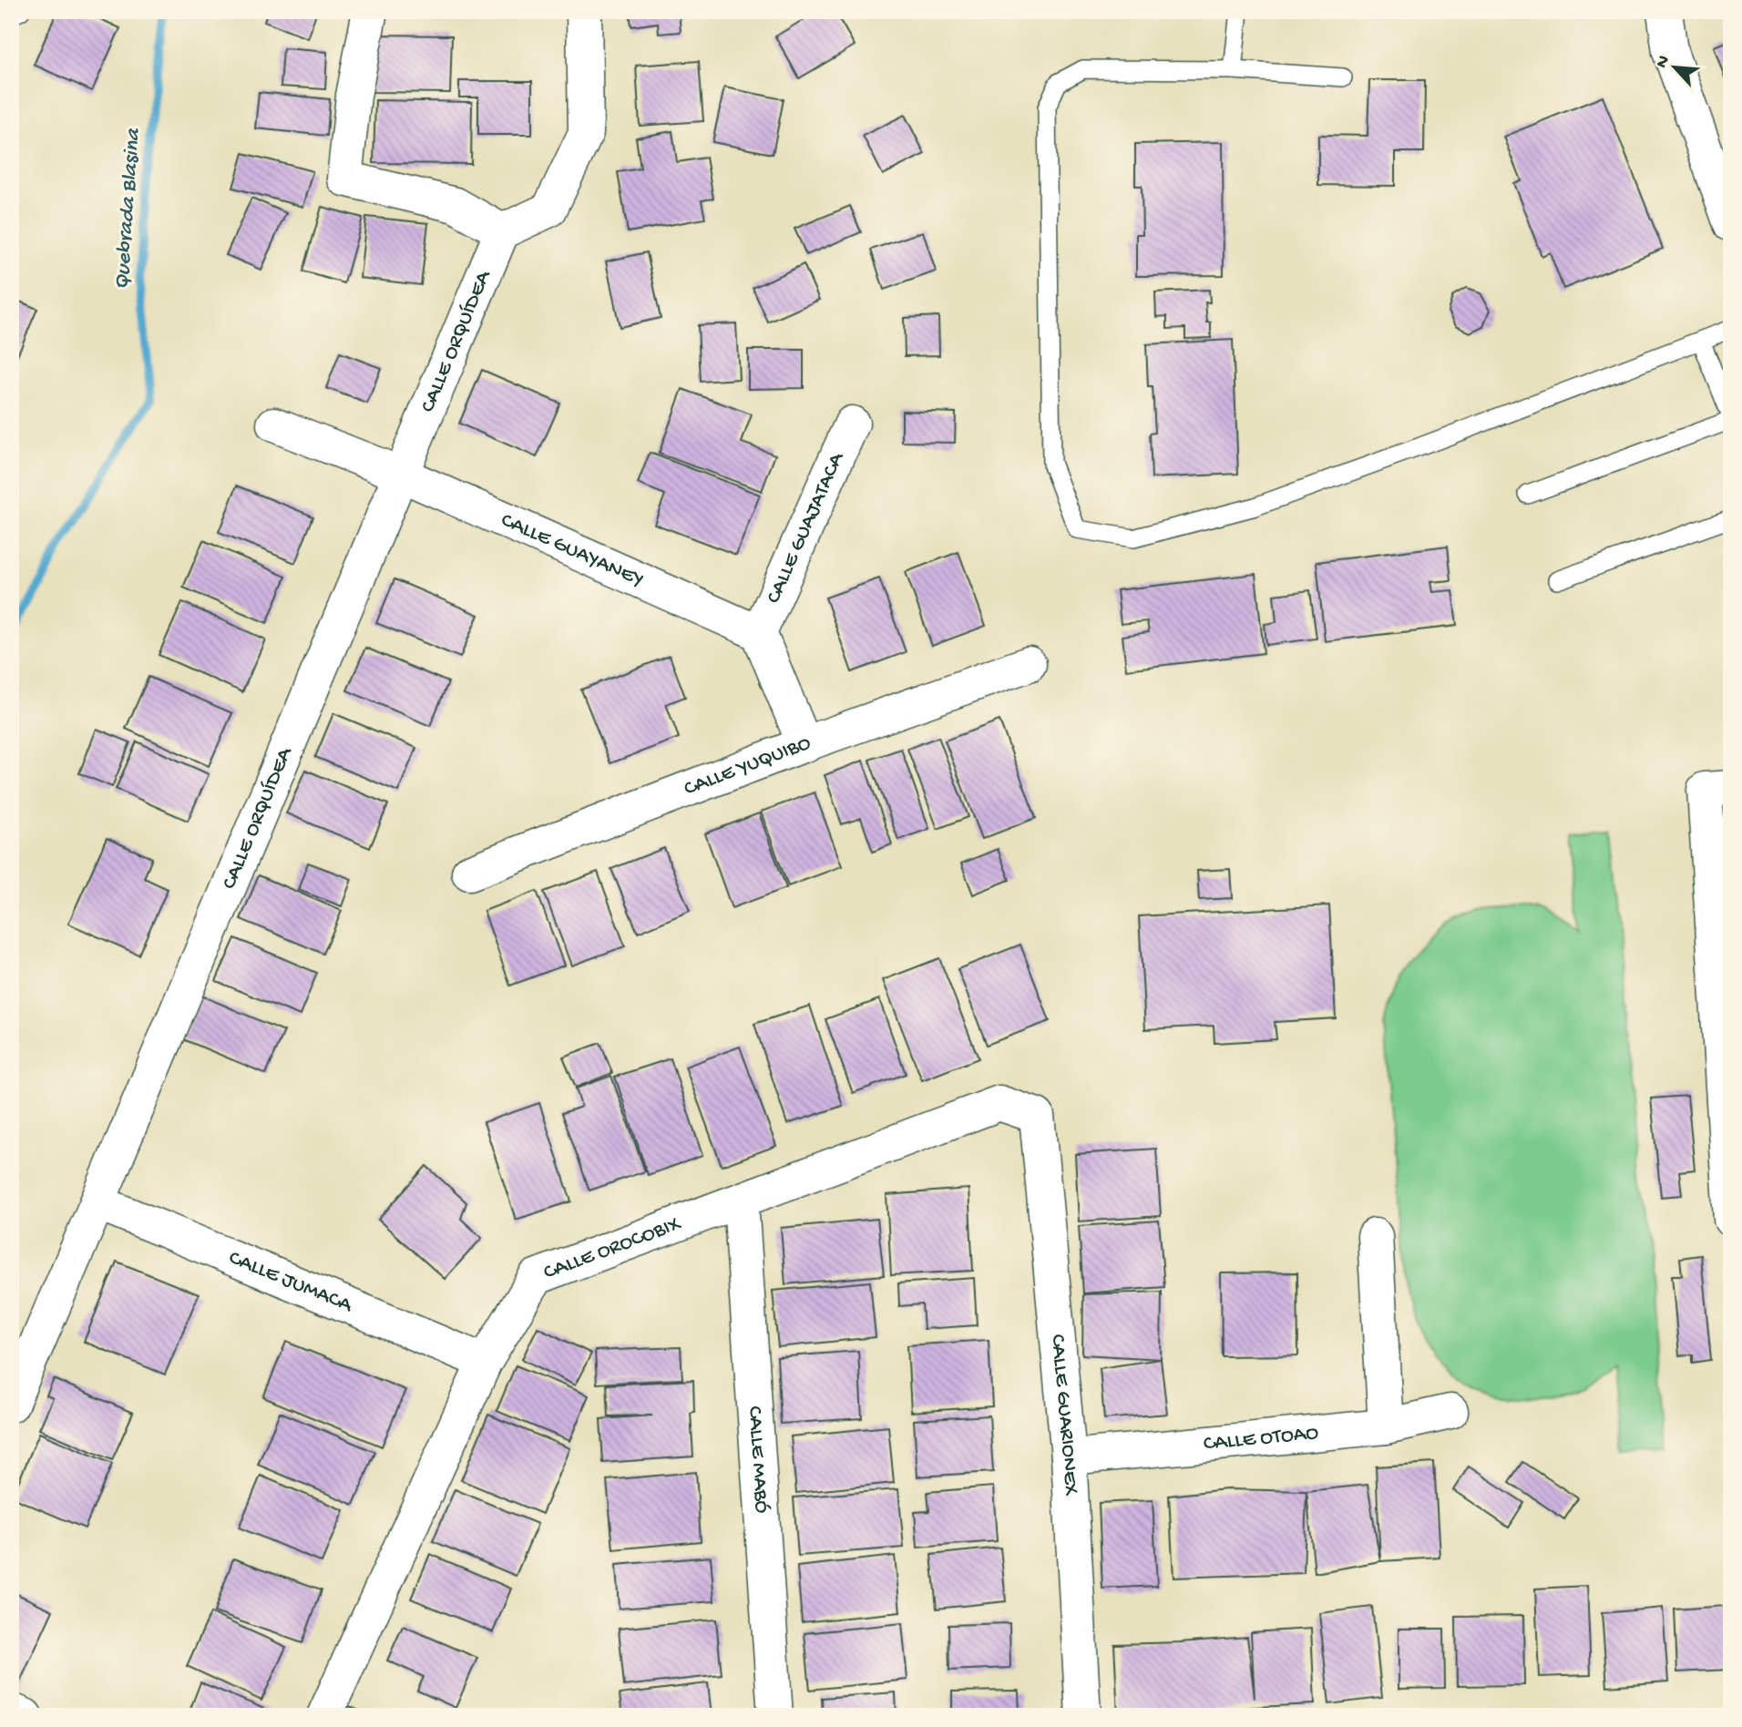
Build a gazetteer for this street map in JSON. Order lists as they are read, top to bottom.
{
  "streets": {
    "street": [
      "CALLE ORQUÍDEA",
      "CALLE GUAJATACA",
      "CALLE GUAYANEY",
      "CALLE YUQUIBO",
      "CALLE OROCOBIX",
      "CALLE JUMACA",
      "CALLE GUARIONEX",
      "CALLE OTOAO",
      "CALLE MABÓ"
    ]
  },
  "crossings": [
    ["CALLE ORQUÍDEA", "CALLE GUAYANEY"],
    ["CALLE ORQUÍDEA", "CALLE JUMACA"],
    ["CALLE GUAJATACA", "CALLE GUAYANEY"],
    ["CALLE OROCOBIX", "CALLE JUMACA"],
    ["CALLE OROCOBIX", "CALLE GUARIONEX"],
    ["CALLE OROCOBIX", "CALLE MABÓ"],
    ["CALLE GUARIONEX", "CALLE OTOAO"]
  ],
  "water": ["Quebrada Blasina"],
  "north": "top left"
}
